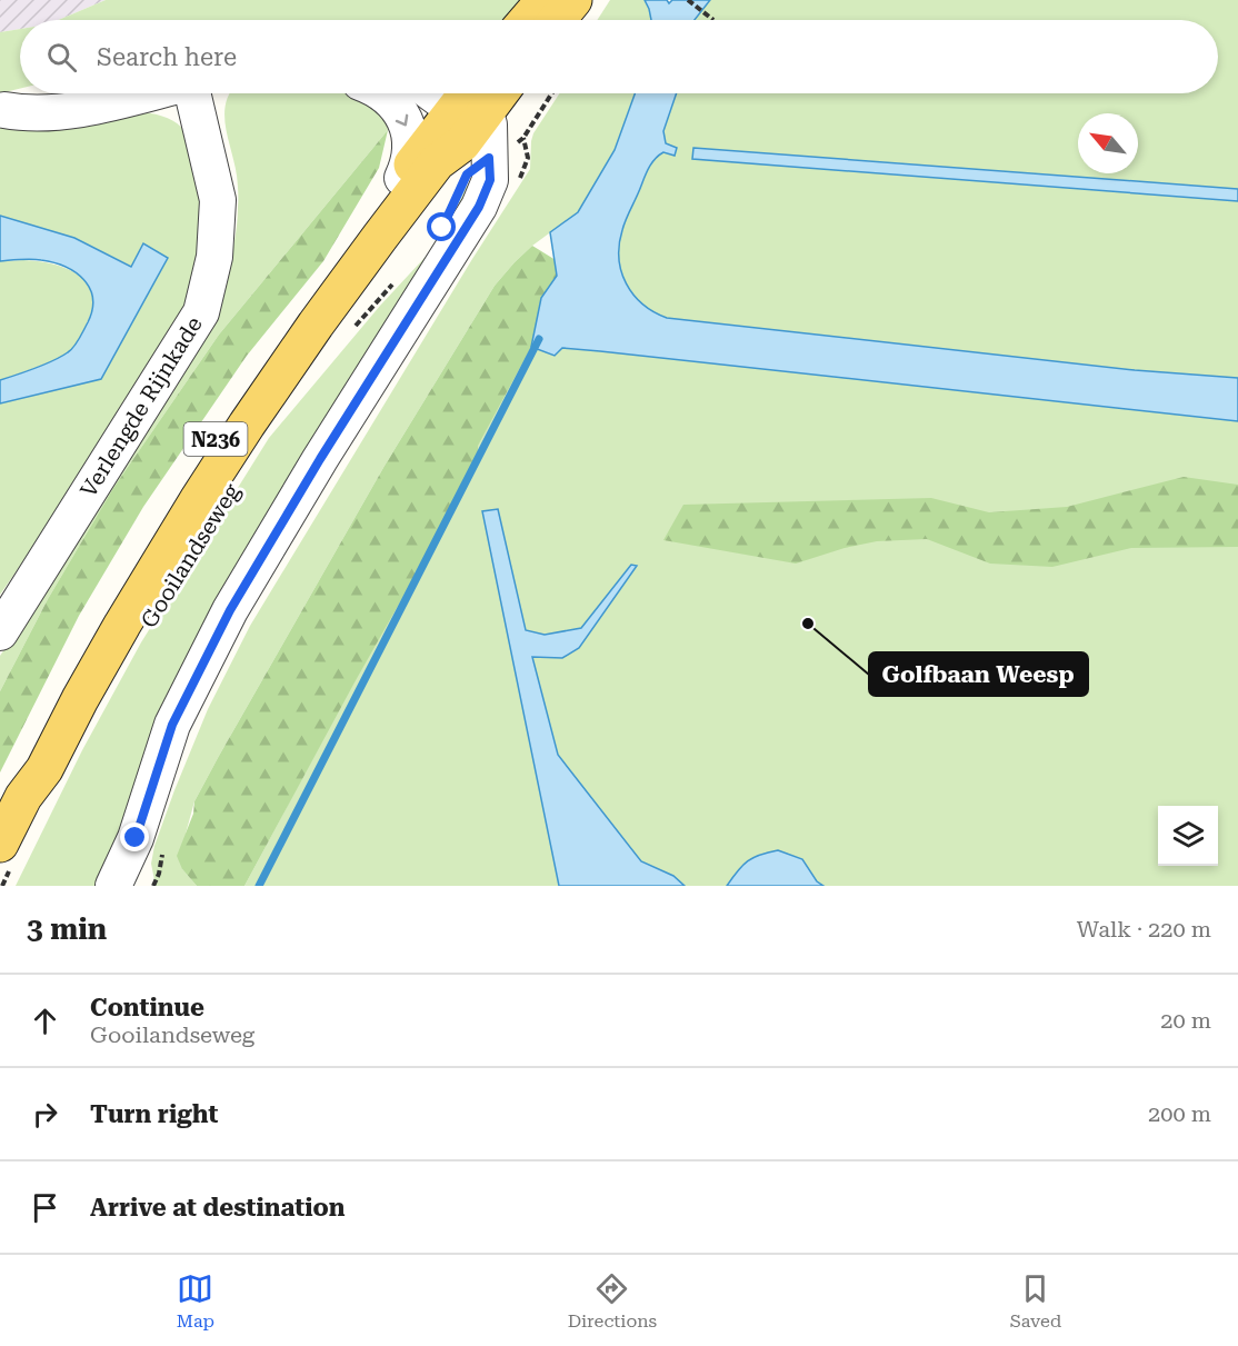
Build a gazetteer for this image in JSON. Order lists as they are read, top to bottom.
{
  "streets": {
    "main road": ["N236", "Gooilandseweg"],
    "street": ["Verlengde Rijnkade"]
  },
  "places": ["Golfbaan Weesp"],
  "north": "top left",
  "page": {
    "search": "Search here",
    "heading": ["3 min", "Walk · 220 m"],
    "list": [
      ["Continue", "Gooilandseweg", "20 m"],
      ["Turn right", "200 m"],
      "Arrive at destination"
    ],
    "nav": ["Map", "Directions", "Saved"]
  }
}
